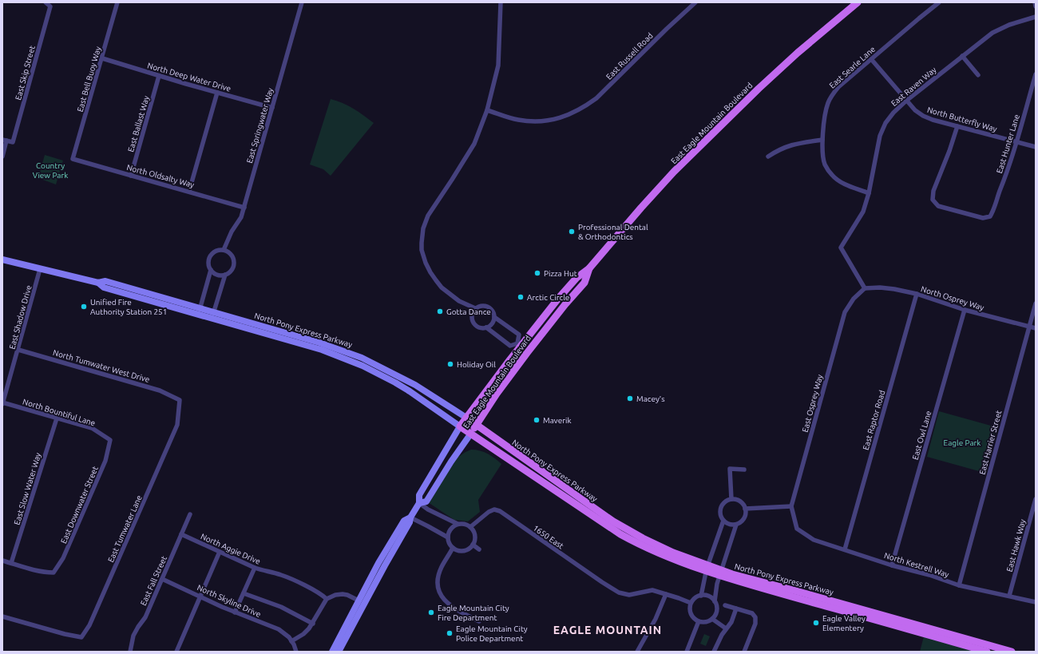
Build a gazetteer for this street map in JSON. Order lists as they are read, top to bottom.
{
  "streets": {
    "main road": ["East Eagle Mountain Boulevard", "North Pony Express Parkway"],
    "street": [
      "East Russell Road",
      "East Searle Lane",
      "East Skip Street",
      "North Deep Water Drive",
      "East Bell Buoy Way",
      "East Raven Way",
      "North Butterfly Way",
      "East Ballast Way",
      "East Springwater Way",
      "East Hunter Lane",
      "North Oldsalty Way",
      "North Osprey Way",
      "East Shadow Drive",
      "North Tumwater West Drive",
      "East Osprey Way",
      "North Bountiful Lane",
      "East Raptor Road",
      "East Owl Lane",
      "East Harrier Street",
      "East Slow Water Way",
      "East Downwater Street",
      "East Tumwater Lane",
      "1650 East",
      "East Hawk Way",
      "North Aggie Drive",
      "North Kestrell Way",
      "East Fall Street",
      "North Skyline Drive"
    ]
  },
  "crossings": [
    ["East Searle Lane", "East Raven Way"],
    ["East Searle Lane", "North Butterfly Way"],
    ["North Deep Water Drive", "East Bell Buoy Way"],
    ["North Deep Water Drive", "East Ballast Way"],
    ["North Deep Water Drive", "East Springwater Way"],
    ["East Bell Buoy Way", "North Oldsalty Way"],
    ["East Raven Way", "North Butterfly Way"],
    ["East Raven Way", "North Osprey Way"],
    ["East Raven Way", "East Osprey Way"],
    ["North Butterfly Way", "East Hunter Lane"],
    ["East Eagle Mountain Boulevard", "North Pony Express Parkway"],
    ["East Ballast Way", "North Oldsalty Way"],
    ["East Springwater Way", "North Oldsalty Way"],
    ["North Osprey Way", "East Osprey Way"],
    ["North Osprey Way", "East Raptor Road"],
    ["North Osprey Way", "East Owl Lane"],
    ["North Osprey Way", "East Harrier Street"],
    ["East Shadow Drive", "North Pony Express Parkway"],
    ["East Shadow Drive", "North Tumwater West Drive"],
    ["East Shadow Drive", "North Bountiful Lane"],
    ["North Tumwater West Drive", "East Tumwater Lane"],
    ["East Osprey Way", "North Kestrell Way"],
    ["North Bountiful Lane", "East Slow Water Way"],
    ["North Bountiful Lane", "East Downwater Street"],
    ["East Raptor Road", "North Kestrell Way"],
    ["East Owl Lane", "North Kestrell Way"],
    ["East Harrier Street", "North Kestrell Way"],
    ["East Slow Water Way", "East Downwater Street"],
    ["East Hawk Way", "North Kestrell Way"],
    ["North Aggie Drive", "East Fall Street"],
    ["East Fall Street", "North Skyline Drive"]
  ],
  "districts": ["EAGLE MOUNTAIN"],
  "parks": ["Country View Park", "Eagle Park"],
  "places": [
    "Professional Dental & Orthodontics",
    "Pizza Hut",
    "Arctic Circle",
    "Unified Fire Authority Station 251",
    "Gotta Dance",
    "Holiday Oil",
    "Macey's",
    "Maverik",
    "Eagle Mountain City Fire Department",
    "Eagle Valley Elementery",
    "Eagle Mountain City Police Department"
  ]
}
